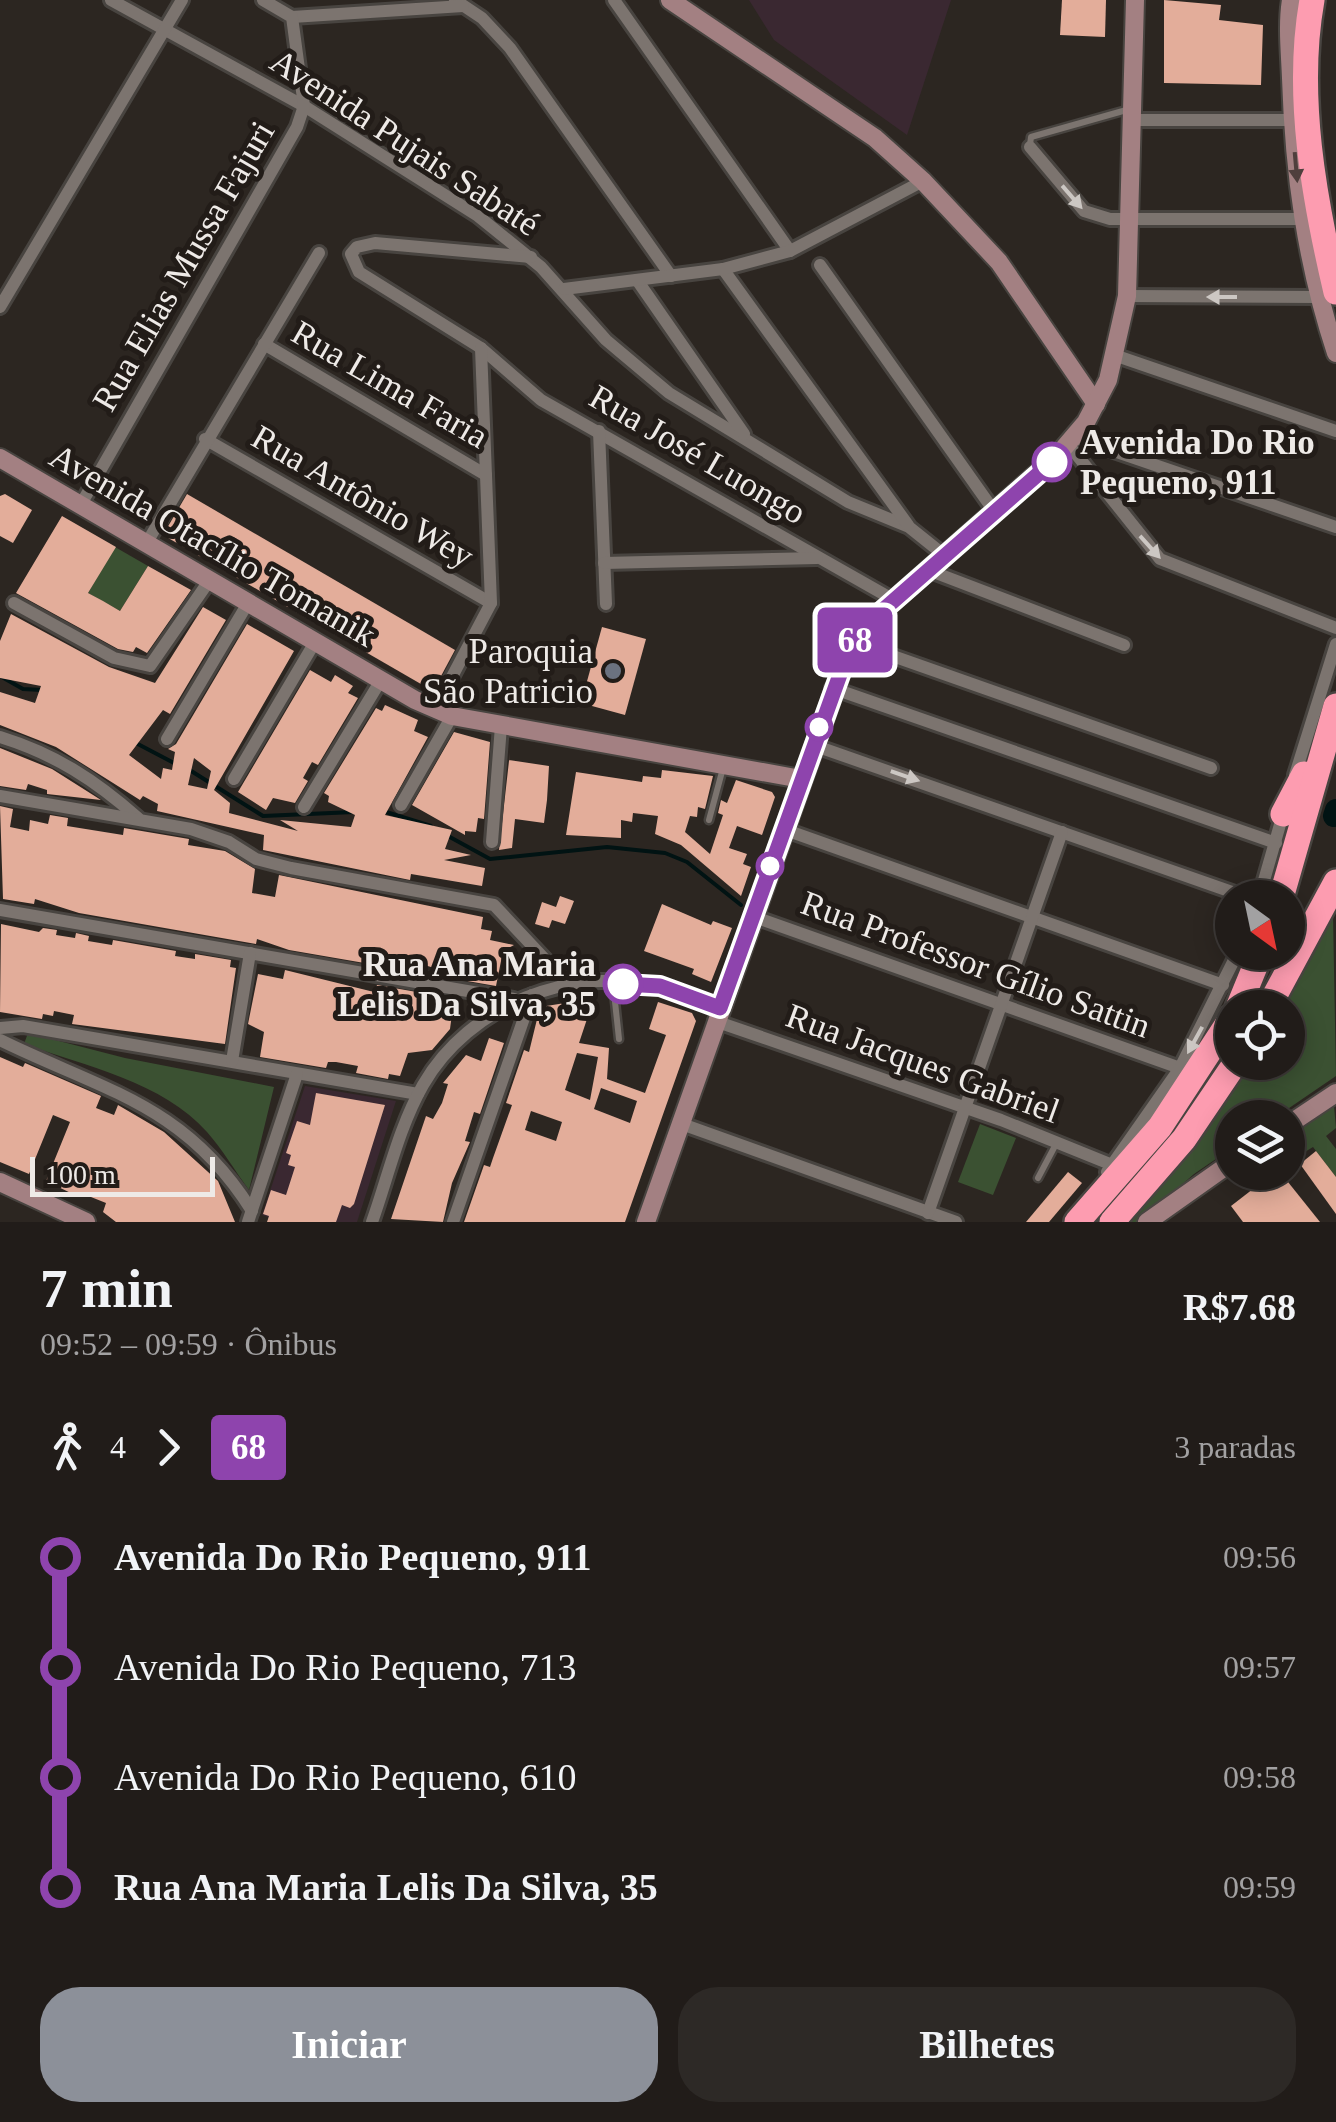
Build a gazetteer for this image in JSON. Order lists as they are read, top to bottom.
{
  "streets": {
    "main road": ["Avenida Otacílio Tomanik"],
    "street": [
      "Avenida Pujais Sabaté",
      "Rua Elias Mussa Fajuri",
      "Rua Lima Faria",
      "Rua José Luongo",
      "Rua Antônio Wey",
      "Rua Professor Gílio Sattin",
      "Rua Jacques Gabriel"
    ]
  },
  "crossings": [
    ["Avenida Pujais Sabaté", "Rua Elias Mussa Fajuri"],
    ["Avenida Pujais Sabaté", "Rua José Luongo"],
    ["Rua Elias Mussa Fajuri", "Avenida Otacílio Tomanik"]
  ],
  "places": ["Avenida Do Rio Pequeno, 911", "Paroquia São Patricio", "Rua Ana Maria Lelis Da Silva, 35"],
  "lines": ["bus line 68"],
  "scale_bar": "100 m",
  "north": "bottom right",
  "page": {
    "on_map": "68",
    "scale": "100 m",
    "heading": ["7 min", "09:52 – 09:59 · Ônibus", "R$7.68"],
    "legs": ["4", "68", "3 paradas"],
    "list": [
      {
        "name": "Avenida Do Rio Pequeno, 911",
        "value": "09:56"
      },
      {
        "name": "Avenida Do Rio Pequeno, 713",
        "value": "09:57"
      },
      {
        "name": "Avenida Do Rio Pequeno, 610",
        "value": "09:58"
      },
      {
        "name": "Rua Ana Maria Lelis Da Silva, 35",
        "value": "09:59"
      }
    ],
    "buttons": ["Iniciar", "Bilhetes"]
  }
}
